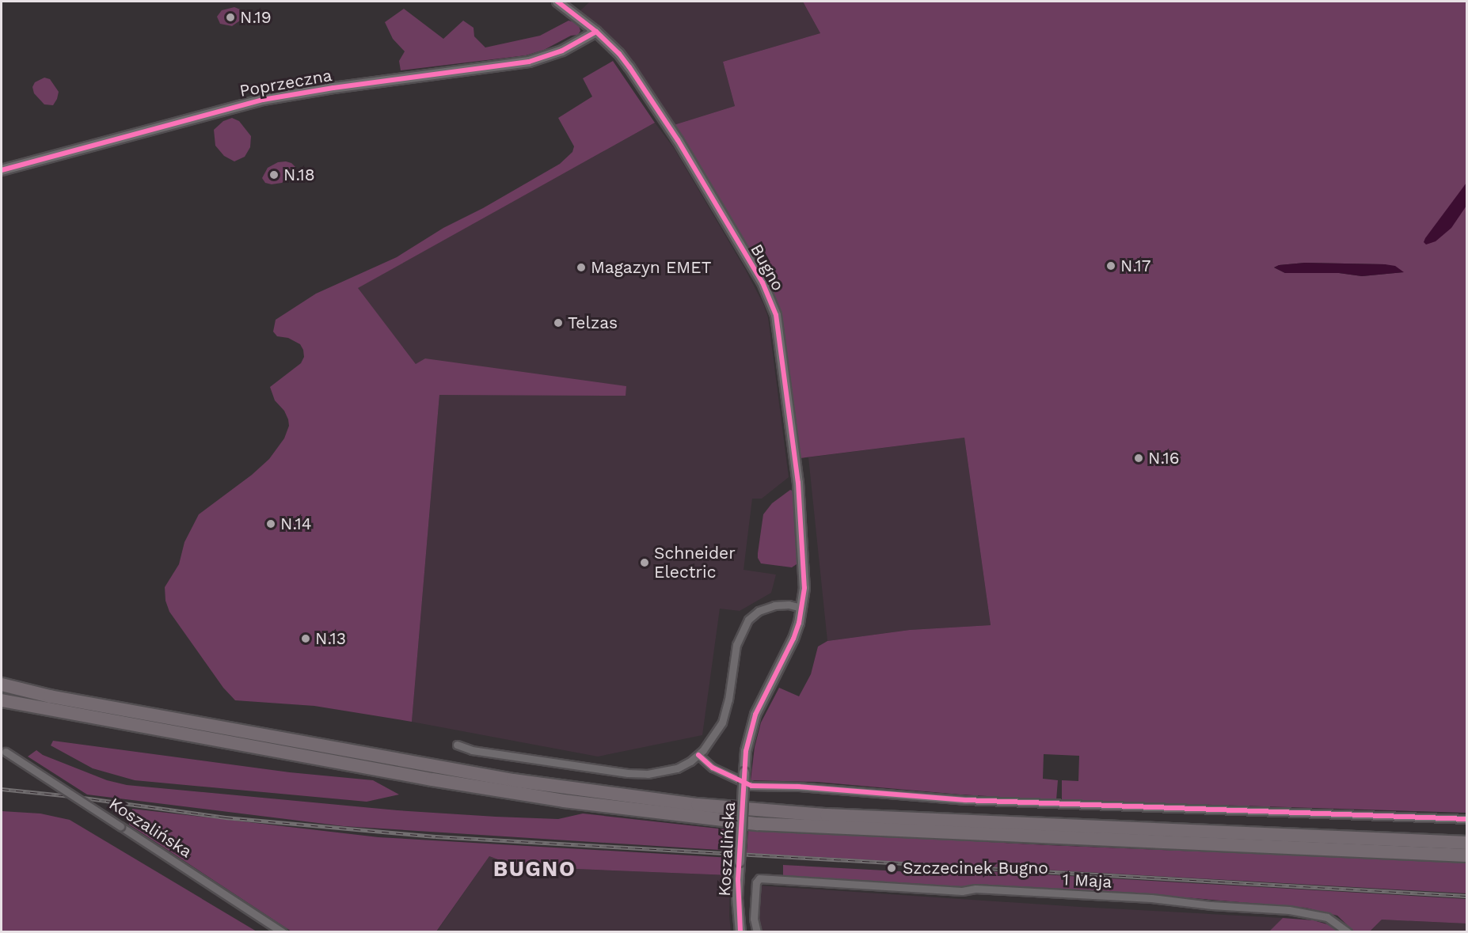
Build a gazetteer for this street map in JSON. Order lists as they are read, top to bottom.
{
  "streets": {
    "street": [
      "Poprzeczna",
      "Bugno",
      "Koszalińska",
      "1 Maja"
    ]
  },
  "crossings": [
    ["Poprzeczna", "Bugno"],
    ["Bugno", "Koszalińska"]
  ],
  "districts": ["BUGNO"],
  "places": [
    "N.19",
    "N.18",
    "N.17",
    "Magazyn EMET",
    "Telzas",
    "N.16",
    "N.14",
    "Schneider Electric",
    "N.13",
    "Szczecinek Bugno"
  ]
}
